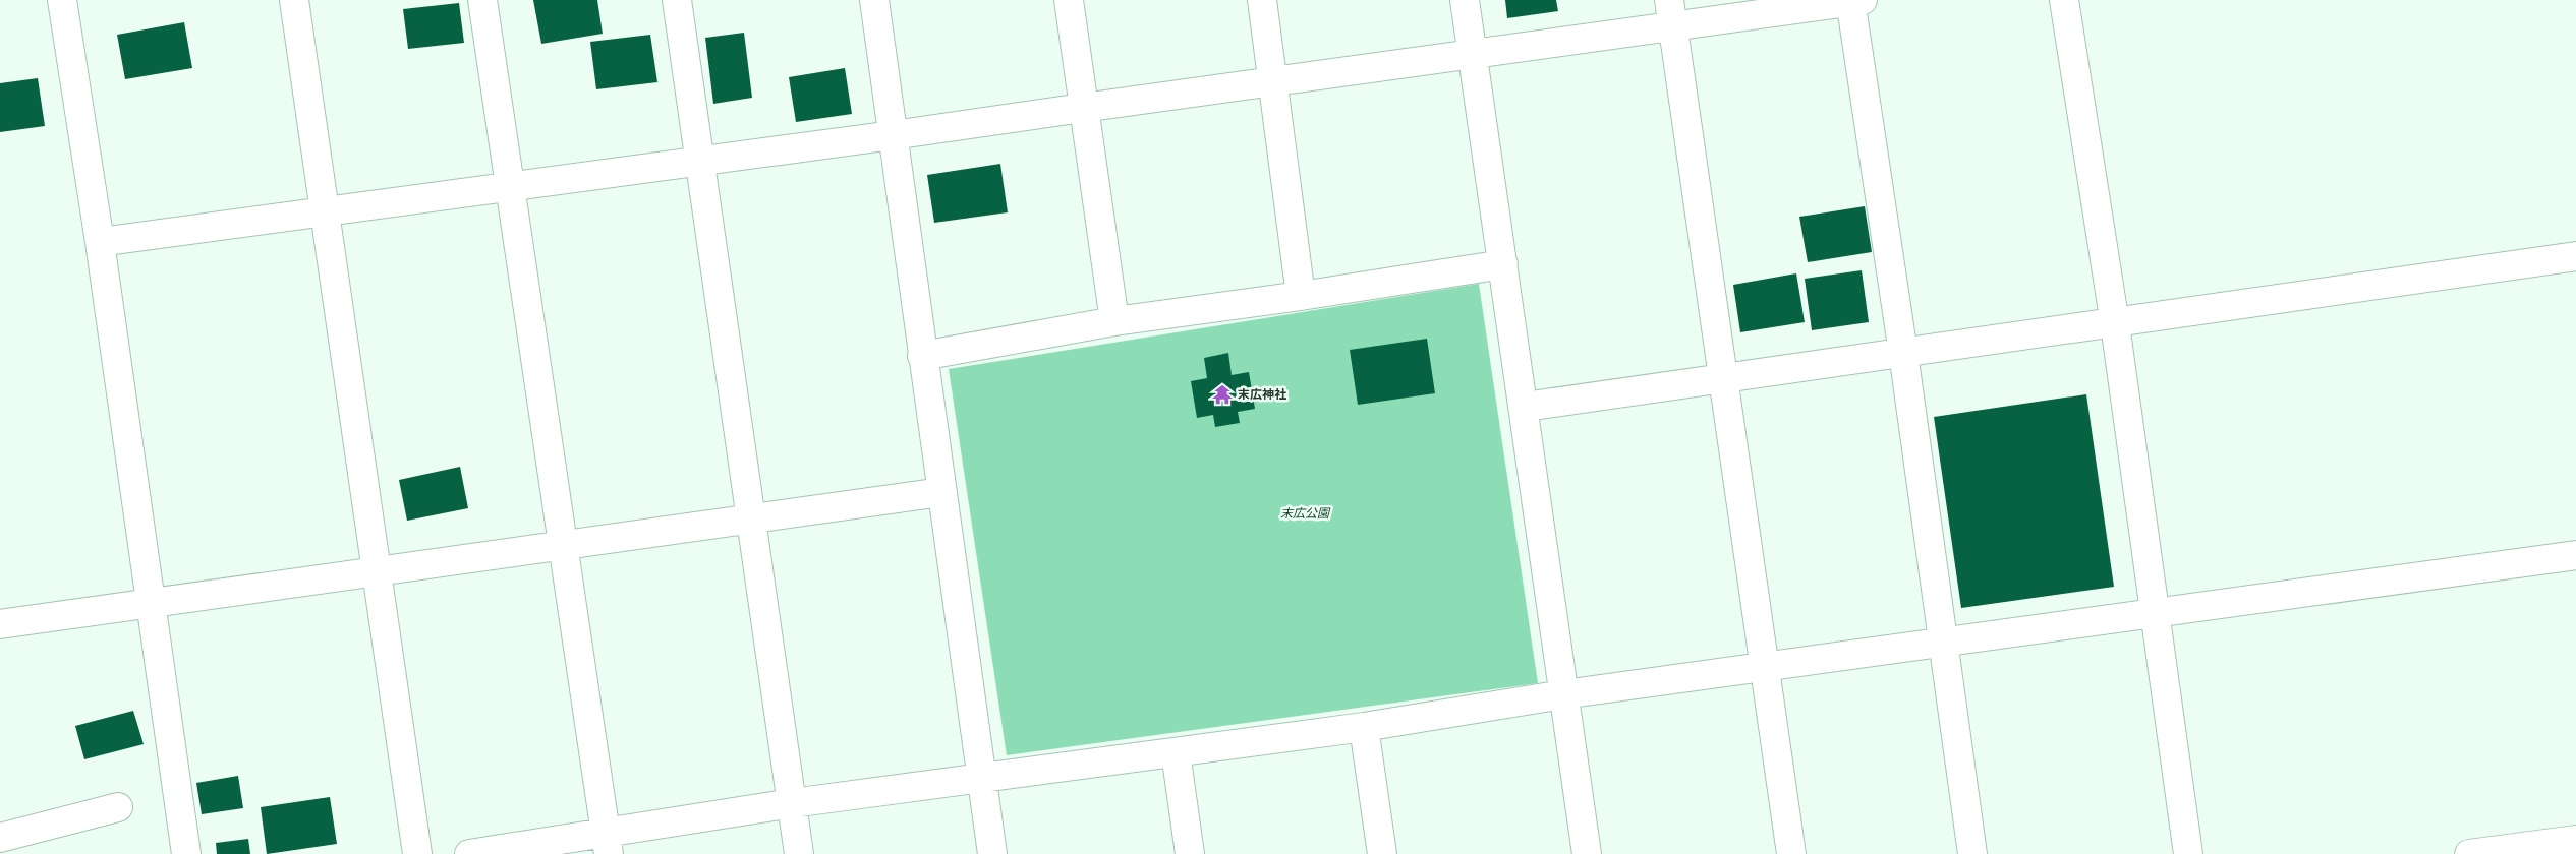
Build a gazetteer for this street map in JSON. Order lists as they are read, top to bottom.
{
  "parks": ["末広公園"],
  "places": {
    "temple": ["末広神社"]
  }
}
